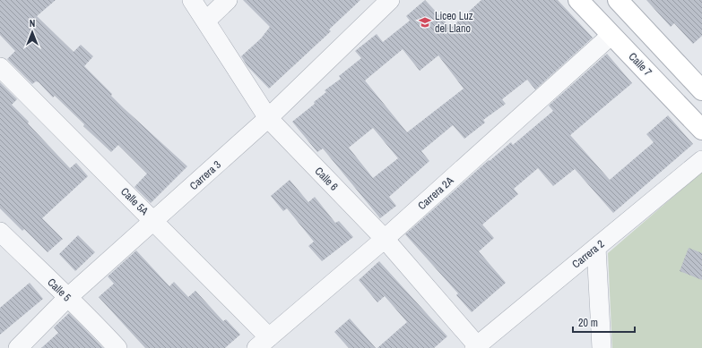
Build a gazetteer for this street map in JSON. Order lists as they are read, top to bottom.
{
  "streets": {
    "main road": ["Calle 7"],
    "street": [
      "Carrera 3",
      "Calle 6",
      "Carrera 2A",
      "Calle 5A",
      "Carrera 2",
      "Calle 5"
    ]
  },
  "crossings": [
    ["Calle 7", "Carrera 2A"],
    ["Carrera 3", "Calle 6"],
    ["Carrera 3", "Calle 5A"],
    ["Carrera 3", "Calle 5"],
    ["Calle 6", "Carrera 2A"],
    ["Calle 6", "Carrera 2"],
    ["Carrera 2A", "Calle 5A"]
  ],
  "places": {
    "school or university": ["Liceo Luz del Llano"]
  },
  "scale_bar": "20 m",
  "north": "top"
}
